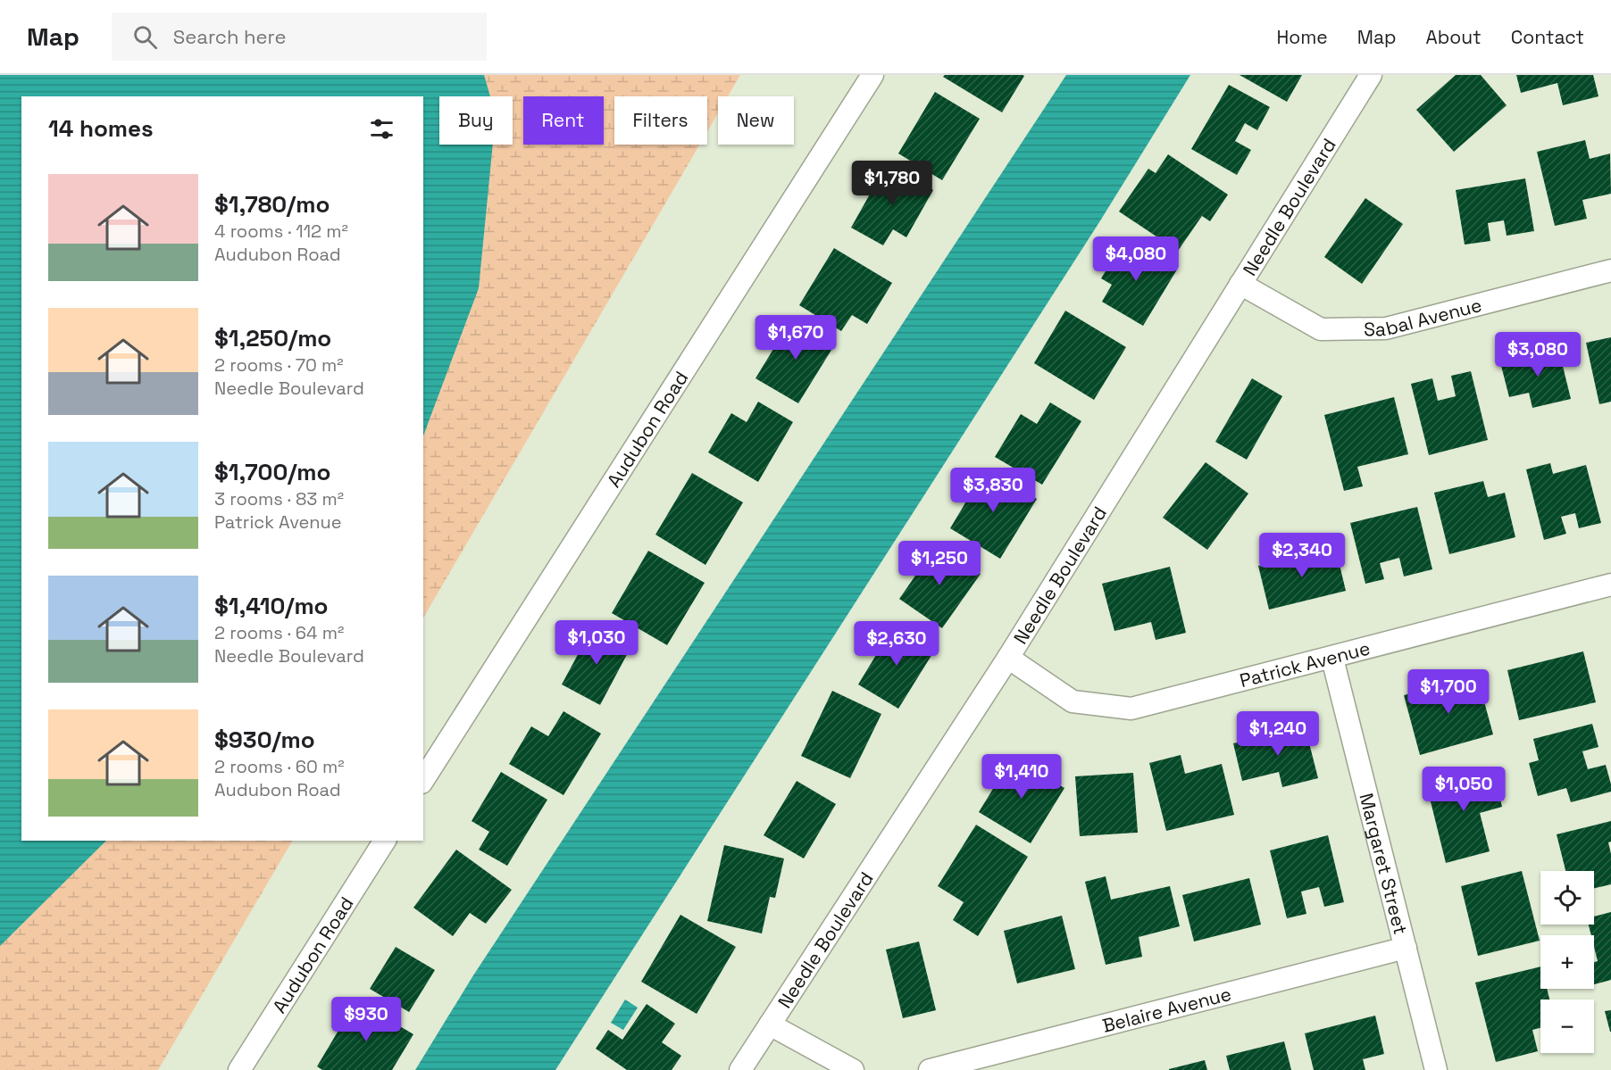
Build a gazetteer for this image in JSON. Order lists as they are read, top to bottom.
{
  "streets": {
    "street": [
      "Needle Boulevard",
      "Sabal Avenue",
      "Audubon Road",
      "Patrick Avenue",
      "Margaret Street",
      "Belaire Avenue"
    ]
  },
  "crossings": [
    ["Needle Boulevard", "Sabal Avenue"],
    ["Needle Boulevard", "Patrick Avenue"],
    ["Patrick Avenue", "Margaret Street"],
    ["Margaret Street", "Belaire Avenue"]
  ],
  "page": {
    "header": "Map",
    "search": "Search here",
    "nav": [
      "Home",
      "Map",
      "About",
      "Contact"
    ],
    "chip": [
      "Buy",
      "Rent",
      "Filters",
      "New"
    ],
    "heading": "14 homes",
    "price": [
      "$1,780",
      "$4,080",
      "$1,670",
      "$3,080",
      "$3,830",
      "$2,340",
      "$1,250",
      "$1,030",
      "$2,630",
      "$1,700",
      "$1,240",
      "$1,410",
      "$1,050",
      "$930"
    ],
    "list": [
      {
        "name": "$1,780/mo",
        "note": "4 rooms · 112 m² · Audubon Road"
      },
      {
        "name": "$1,250/mo",
        "note": "2 rooms · 70 m² · Needle Boulevard"
      },
      {
        "name": "$1,700/mo",
        "note": "3 rooms · 83 m² · Patrick Avenue"
      },
      {
        "name": "$1,410/mo",
        "note": "2 rooms · 64 m² · Needle Boulevard"
      },
      {
        "name": "$930/mo",
        "note": "2 rooms · 60 m² · Audubon Road"
      }
    ],
    "map_buttons": ["+", "−"]
  }
}
